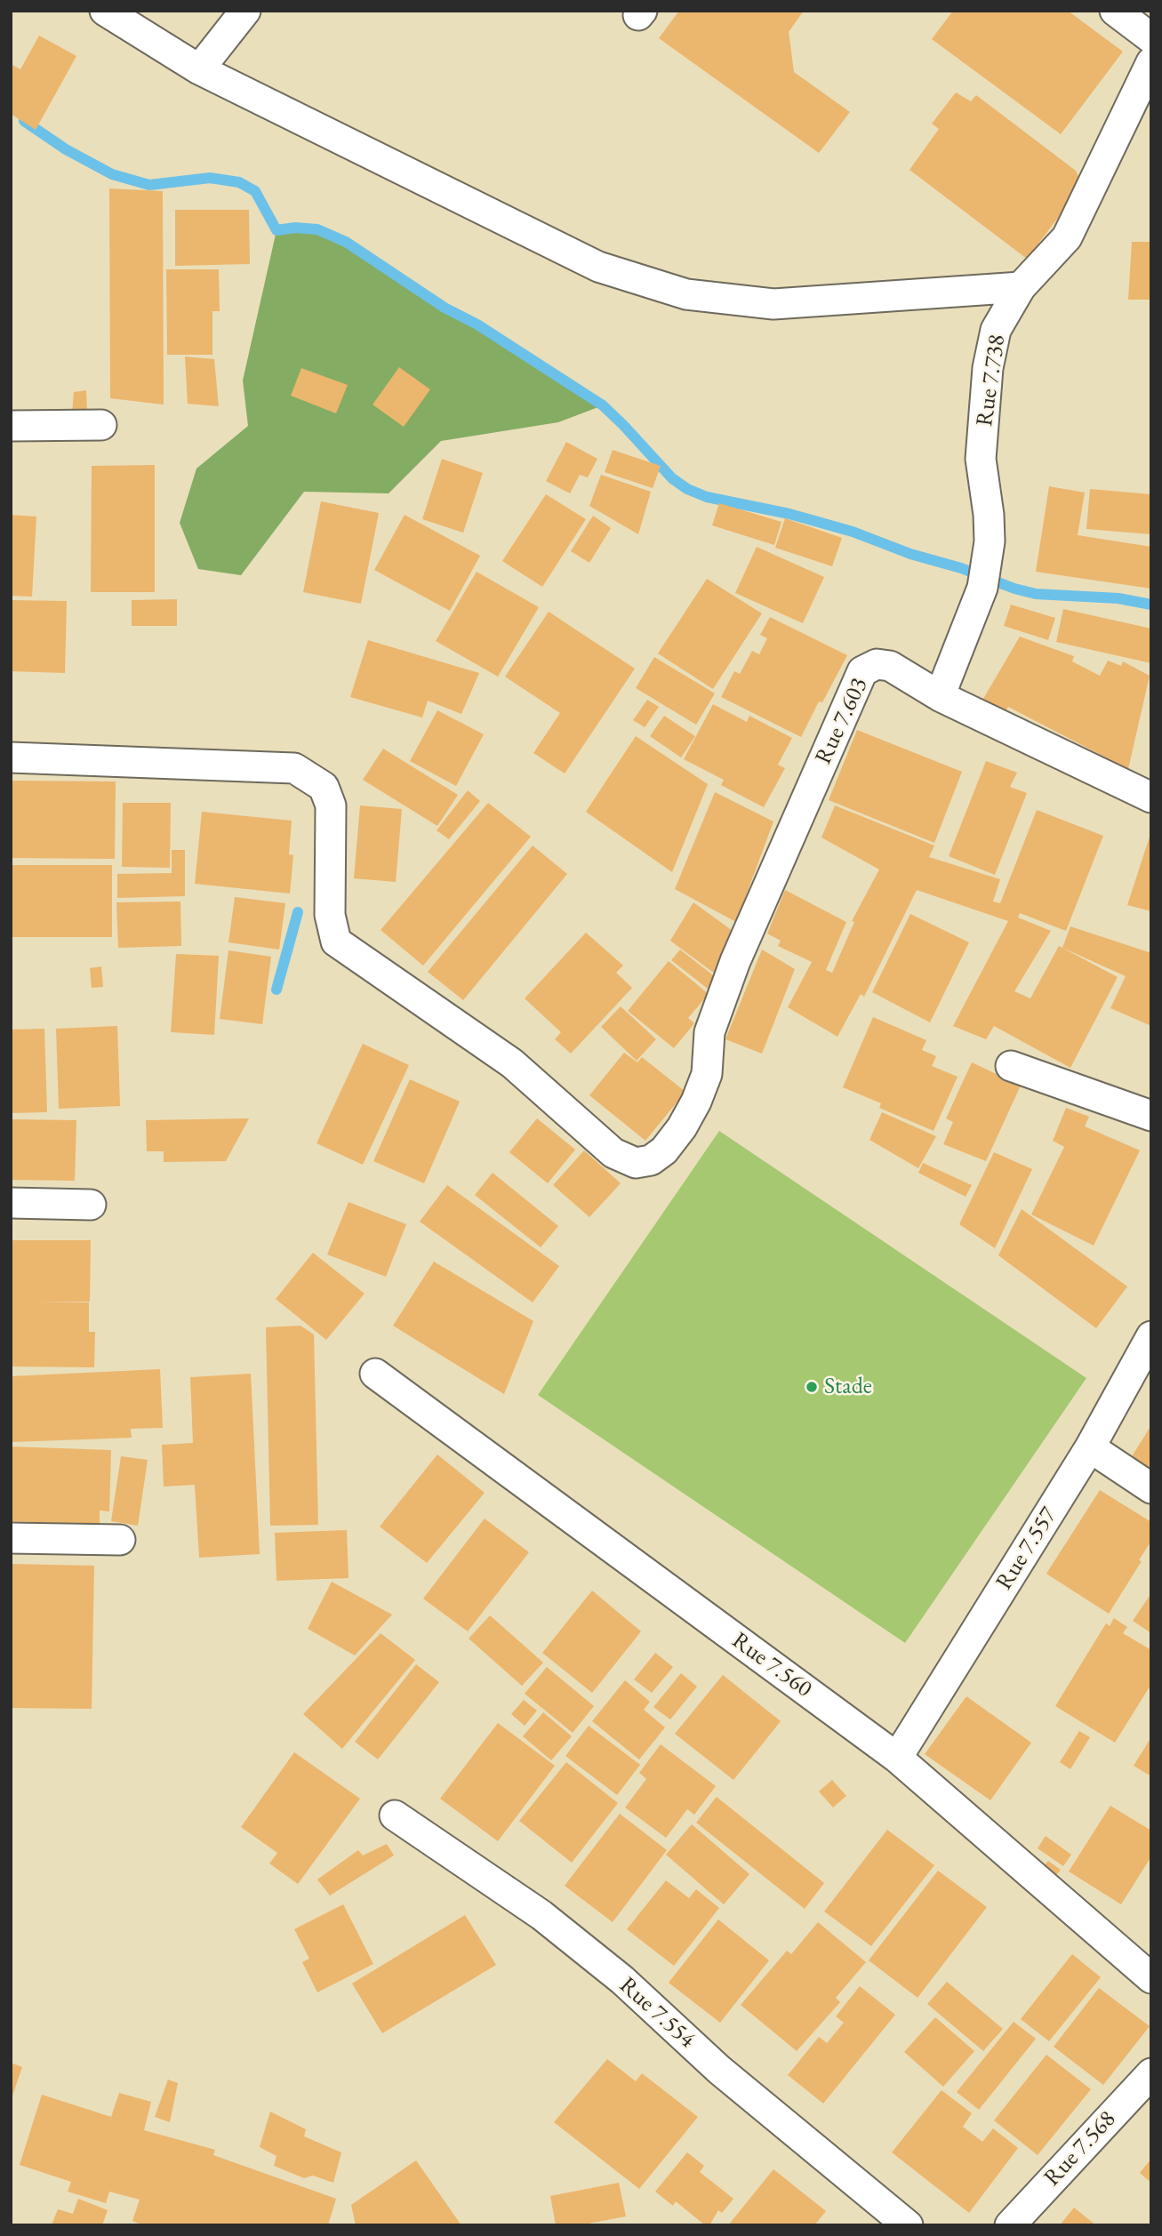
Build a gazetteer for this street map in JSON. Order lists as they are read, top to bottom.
{
  "streets": {
    "street": [
      "Rue 7.738",
      "Rue 7.603",
      "Rue 7.557",
      "Rue 7.560",
      "Rue 7.554",
      "Rue 7.568"
    ]
  },
  "crossings": [
    ["Rue 7.738", "Rue 7.603"],
    ["Rue 7.557", "Rue 7.560"]
  ],
  "places": ["Stade"]
}
